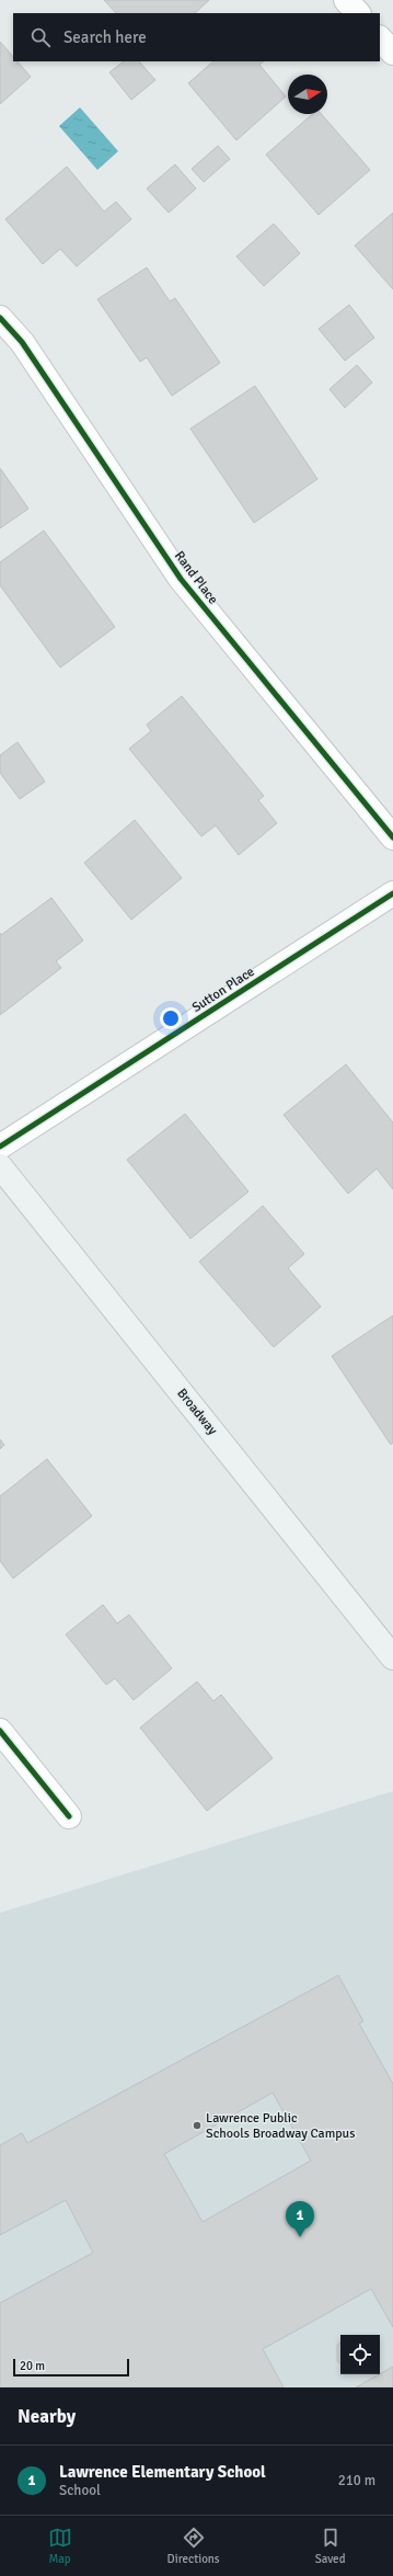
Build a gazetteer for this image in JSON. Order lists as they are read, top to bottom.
{
  "streets": {
    "main road": ["Broadway"],
    "street": ["Rand Place", "Sutton Place"]
  },
  "places": ["Lawrence Public Schools Broadway Campus"],
  "scale_bar": "20 m",
  "north": "right",
  "page": {
    "search": "Search here",
    "pins": "1",
    "scale": "20 m",
    "heading": "Nearby",
    "list": [
      {
        "mark": "1",
        "name": "Lawrence Elementary School",
        "note": "School",
        "value": "210 m"
      }
    ],
    "nav": ["Map", "Directions", "Saved"]
  }
}
